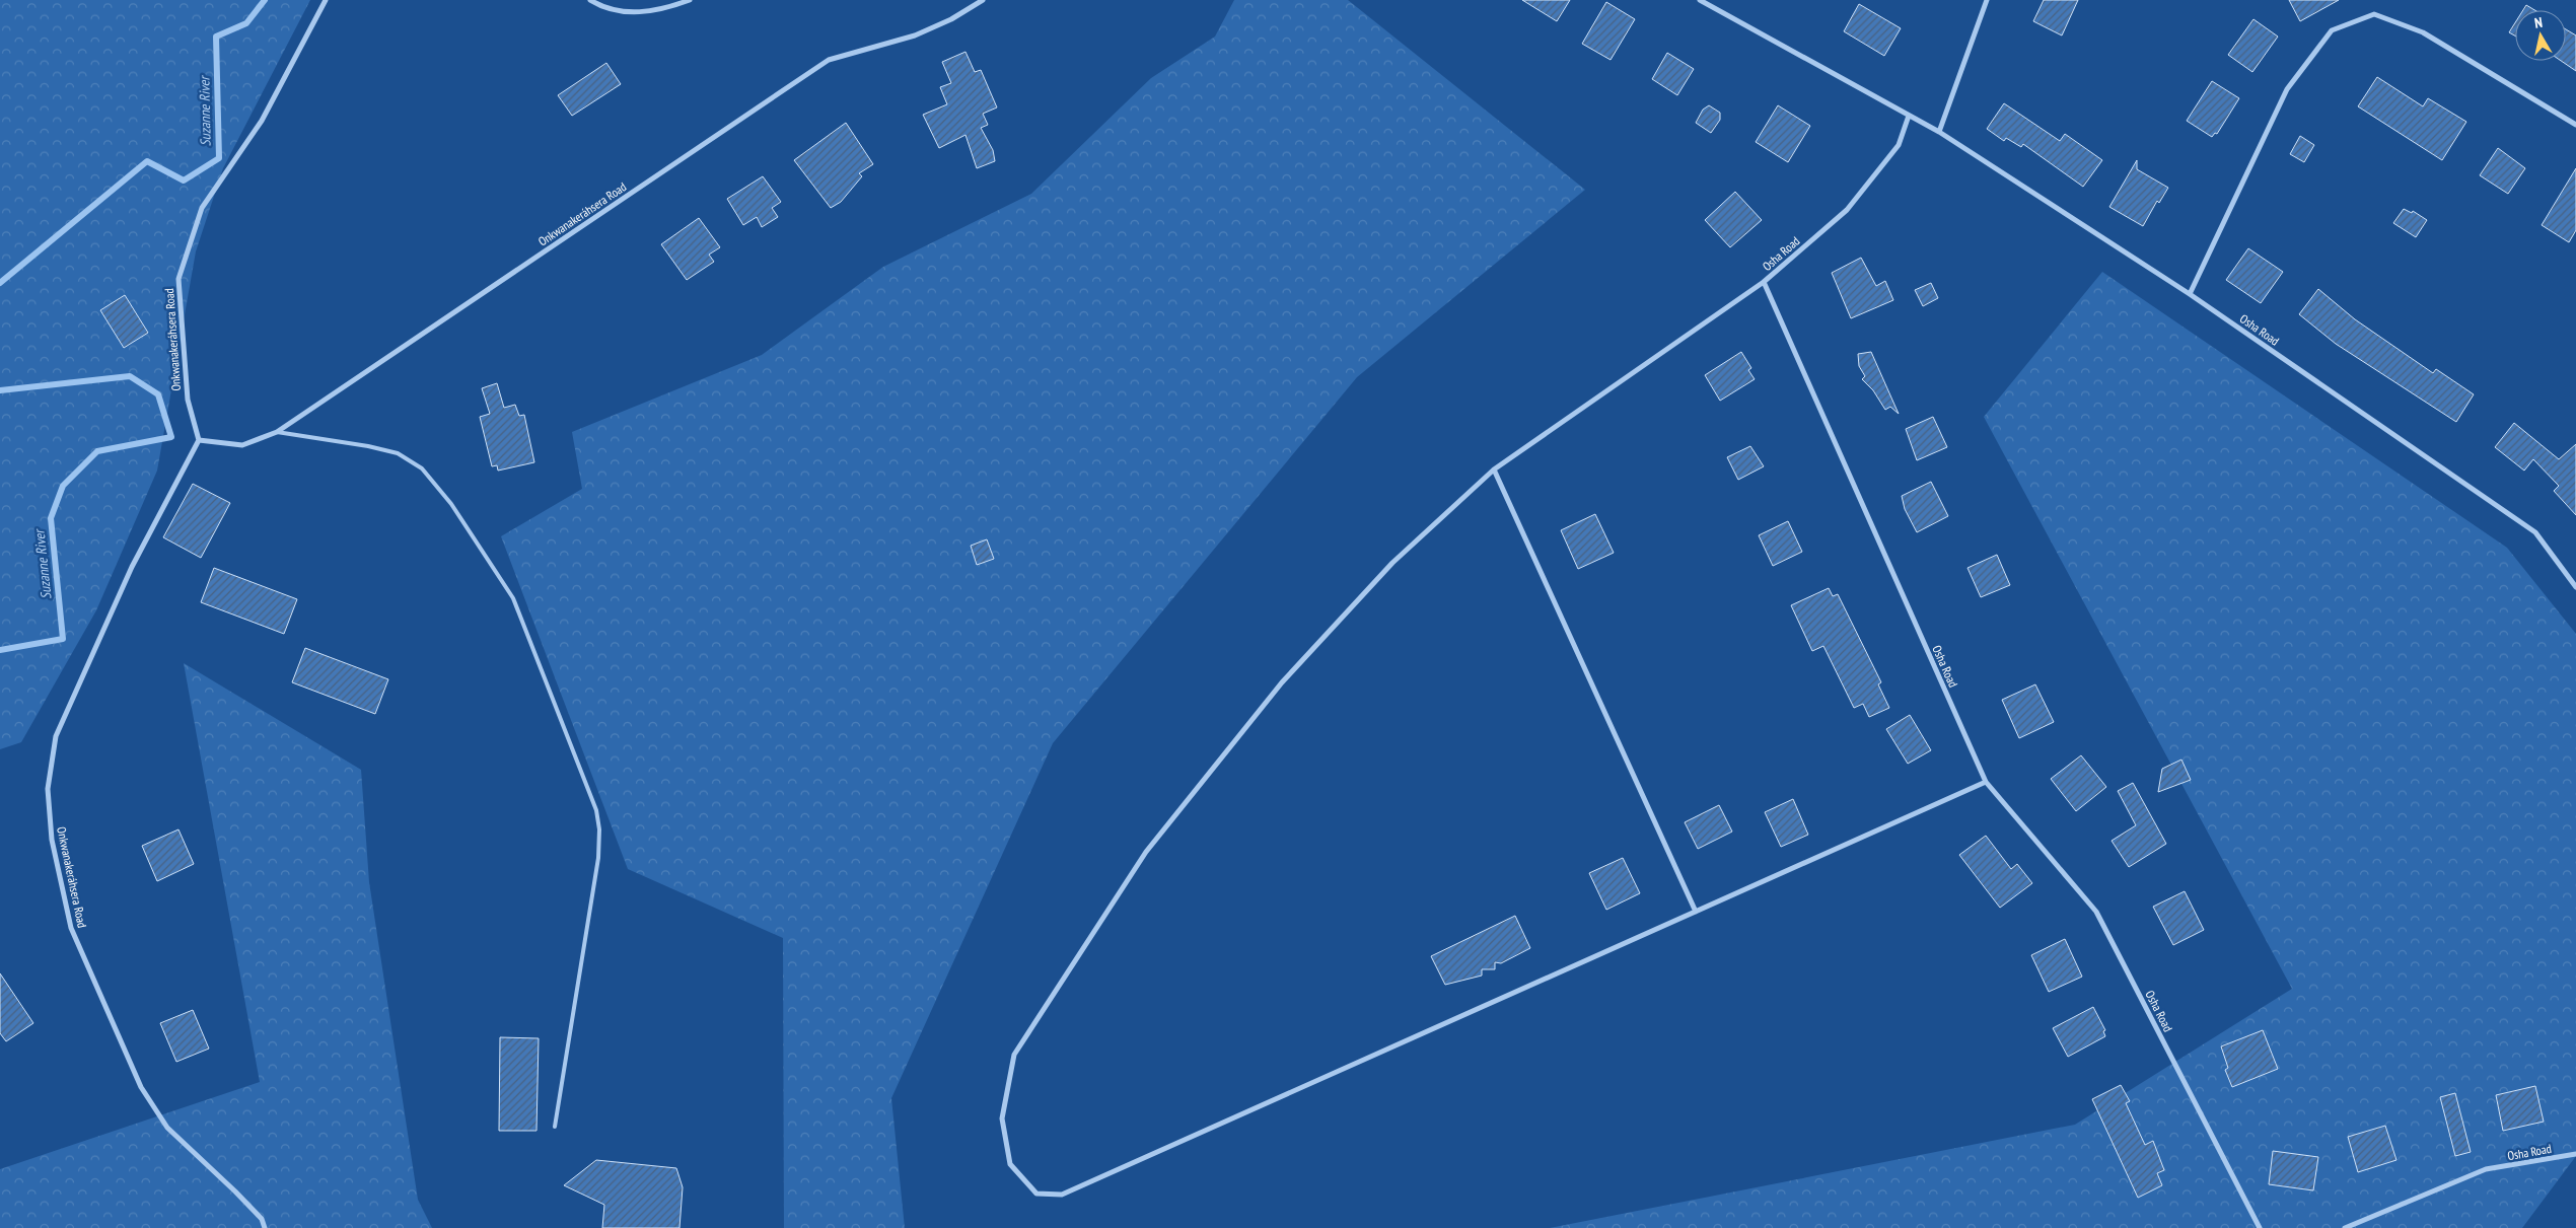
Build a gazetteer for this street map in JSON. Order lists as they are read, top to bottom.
{
  "streets": {
    "street": ["Onkwanakeráhsera Road", "Osha Road"]
  },
  "water": ["Suzanne River"],
  "north": "top"
}
